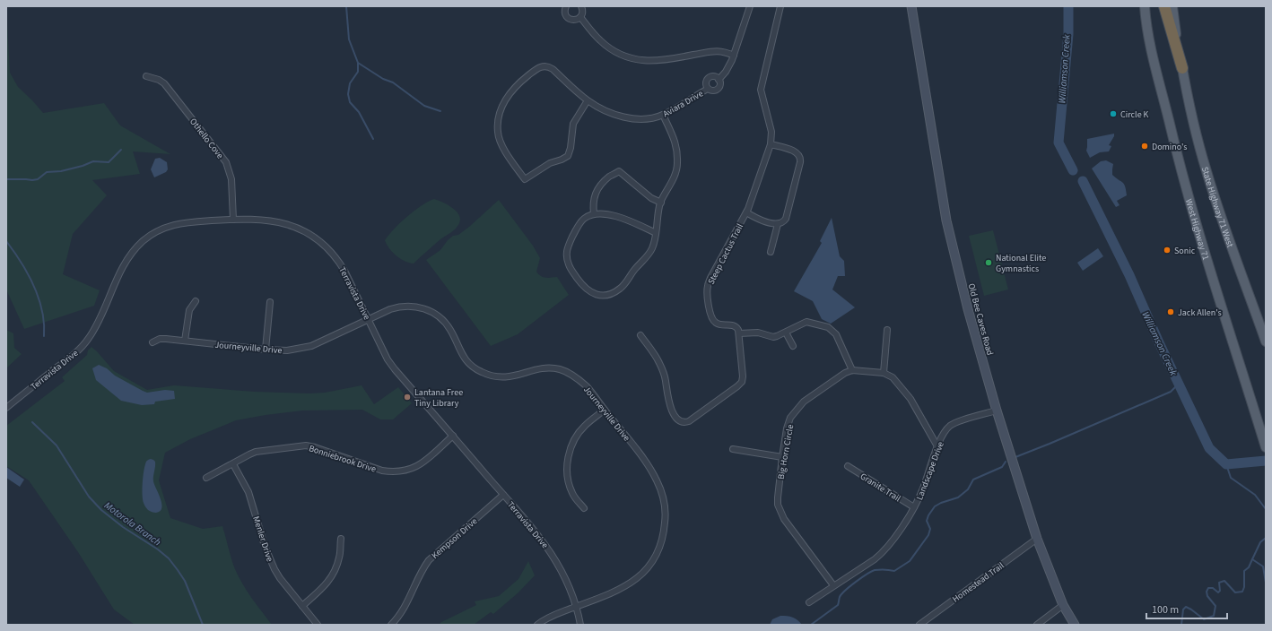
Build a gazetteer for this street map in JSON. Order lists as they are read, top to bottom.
{
  "streets": {
    "main road": ["State Highway 71 West", "West Highway 71"],
    "street": [
      "Aviara Drive",
      "Othello Cove",
      "Steep Cactus Trail",
      "Terravista Drive",
      "Old Bee Caves Road",
      "Journeyville Drive",
      "Big Horn Circle",
      "Bonniebrook Drive",
      "Landscape Drive",
      "Granite Trail",
      "Kempson Drive",
      "Menler Drive",
      "Homestead Trail"
    ]
  },
  "crossings": [
    ["Othello Cove", "Terravista Drive"],
    ["Terravista Drive", "Journeyville Drive"],
    ["Terravista Drive", "Bonniebrook Drive"],
    ["Terravista Drive", "Kempson Drive"],
    ["Old Bee Caves Road", "Landscape Drive"],
    ["Old Bee Caves Road", "Homestead Trail"],
    ["Big Horn Circle", "Landscape Drive"],
    ["Bonniebrook Drive", "Menler Drive"],
    ["Landscape Drive", "Granite Trail"]
  ],
  "water": ["Williamson Creek", "Motorola Branch"],
  "places": [
    "Circle K",
    "Domino's",
    "Sonic",
    "National Elite Gymnastics",
    "Jack Allen's",
    "Lantana Free Tiny Library"
  ],
  "scale_bar": "100 m"
}
